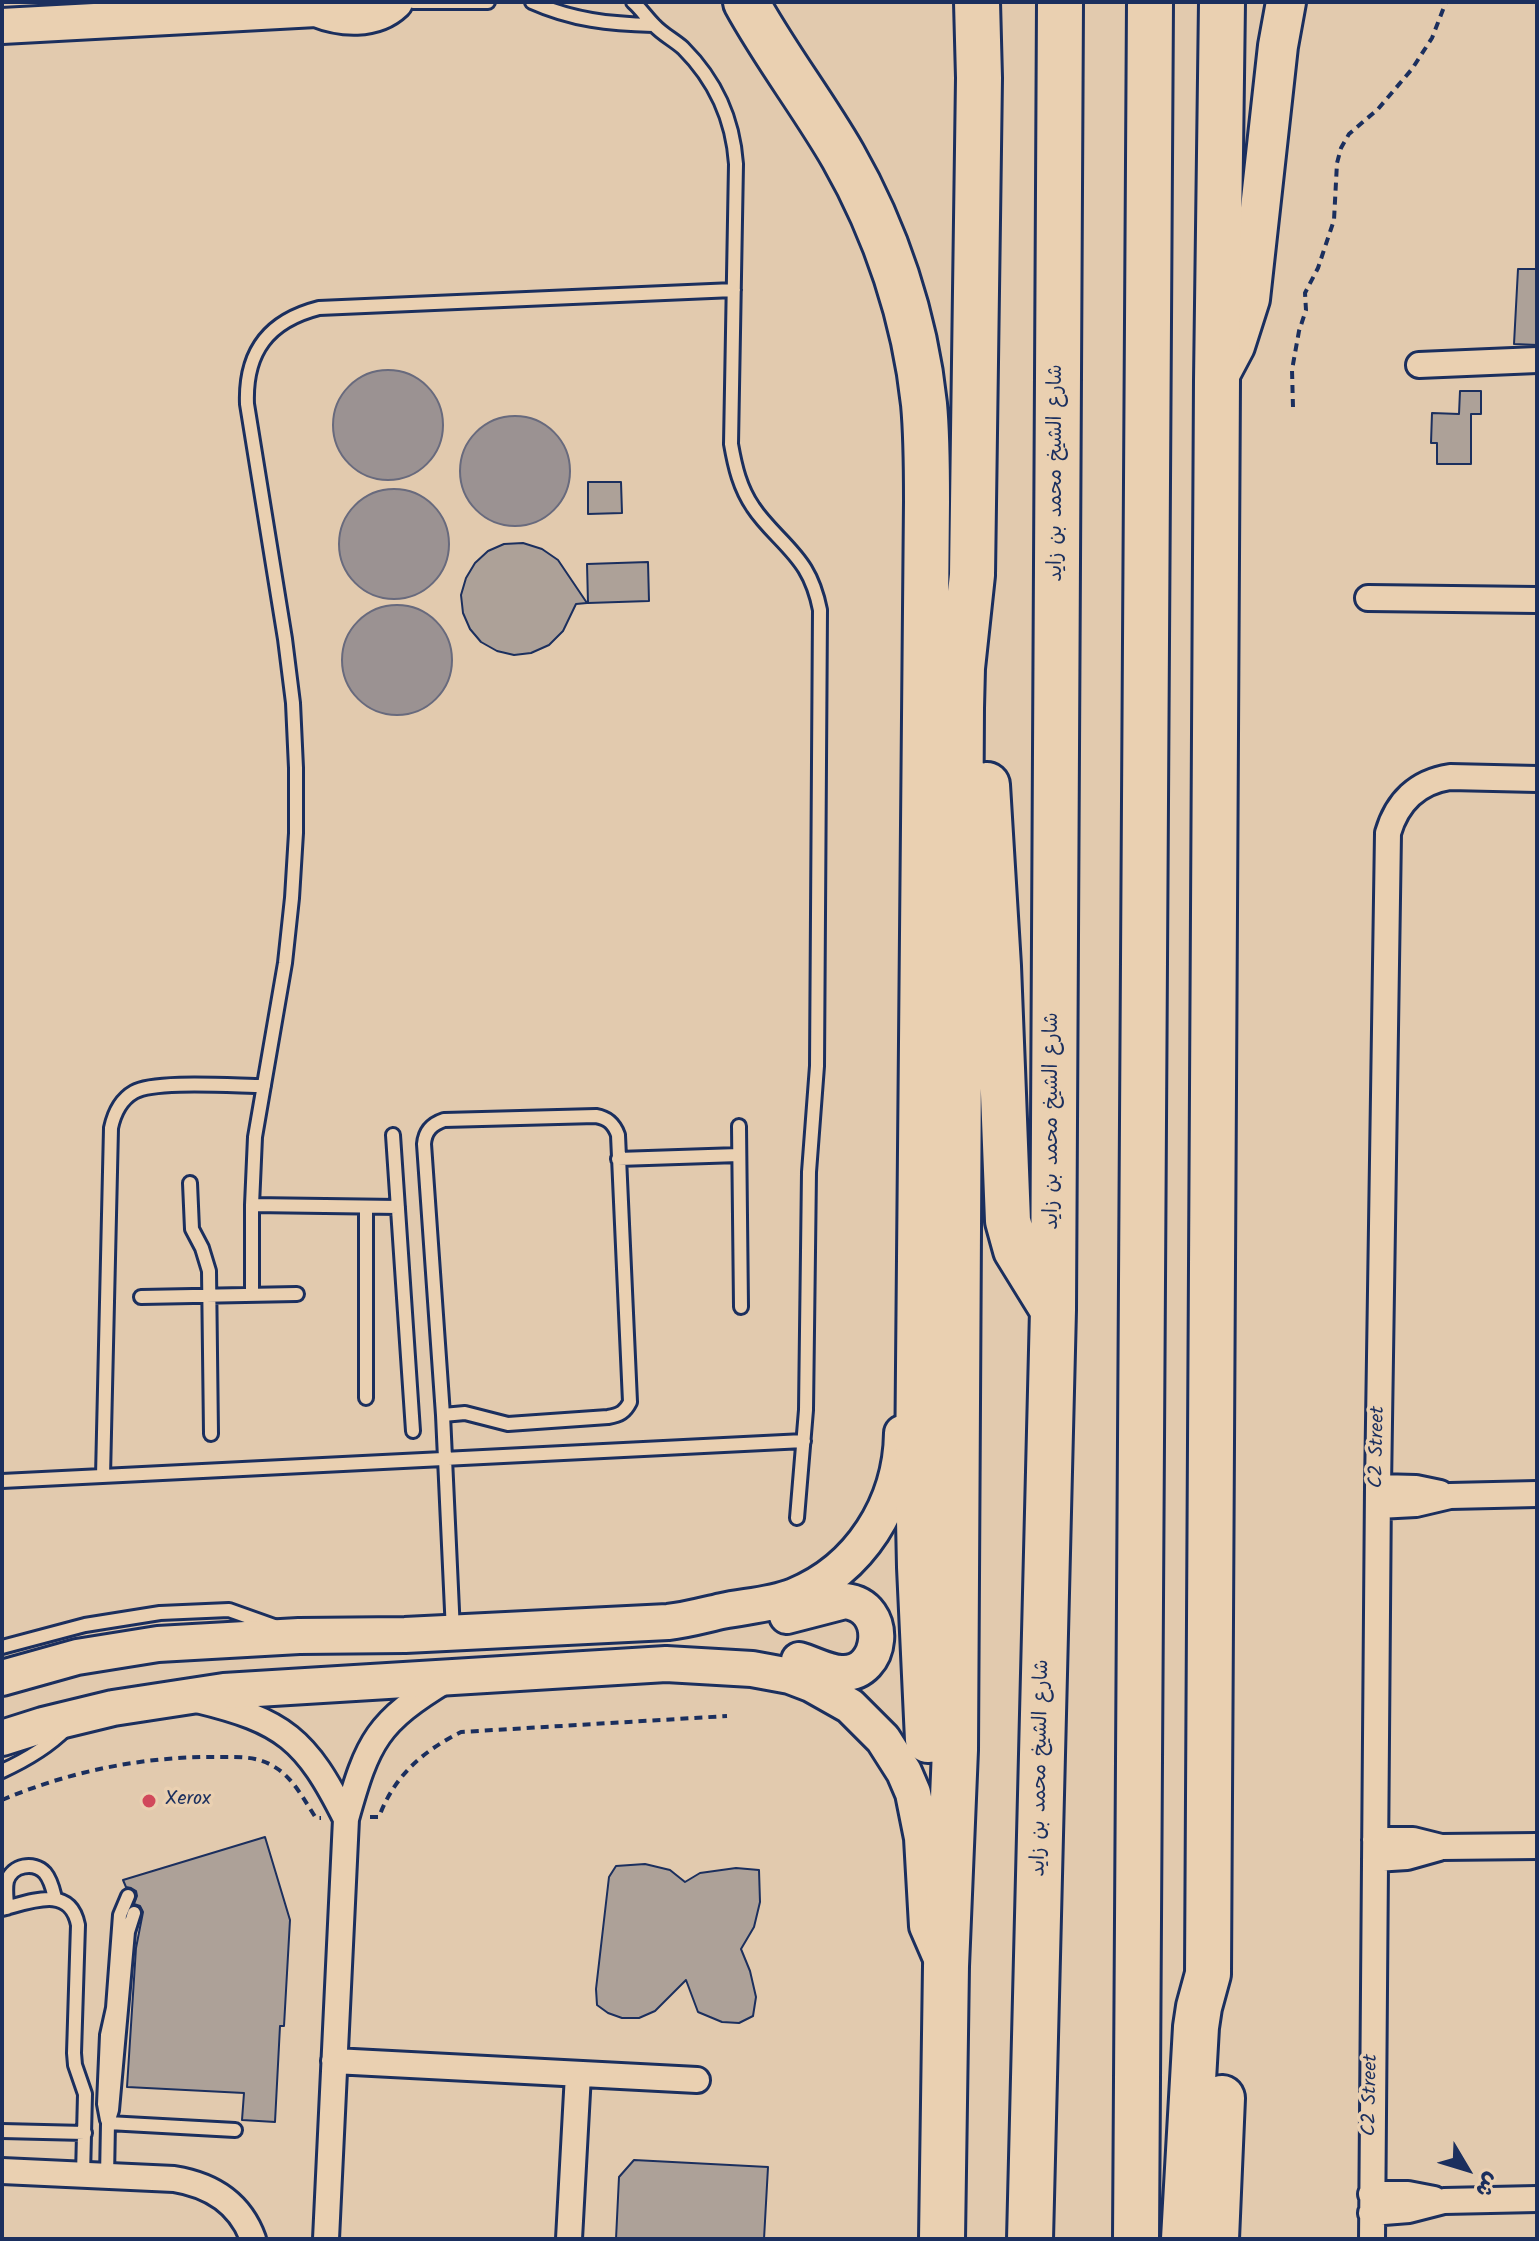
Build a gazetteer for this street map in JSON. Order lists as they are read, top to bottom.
{
  "streets": {
    "highway": ["شارع الشيخ محمد بن زايد"],
    "street": ["C2 Street"]
  },
  "places": ["Xerox"],
  "north": "bottom right"
}
